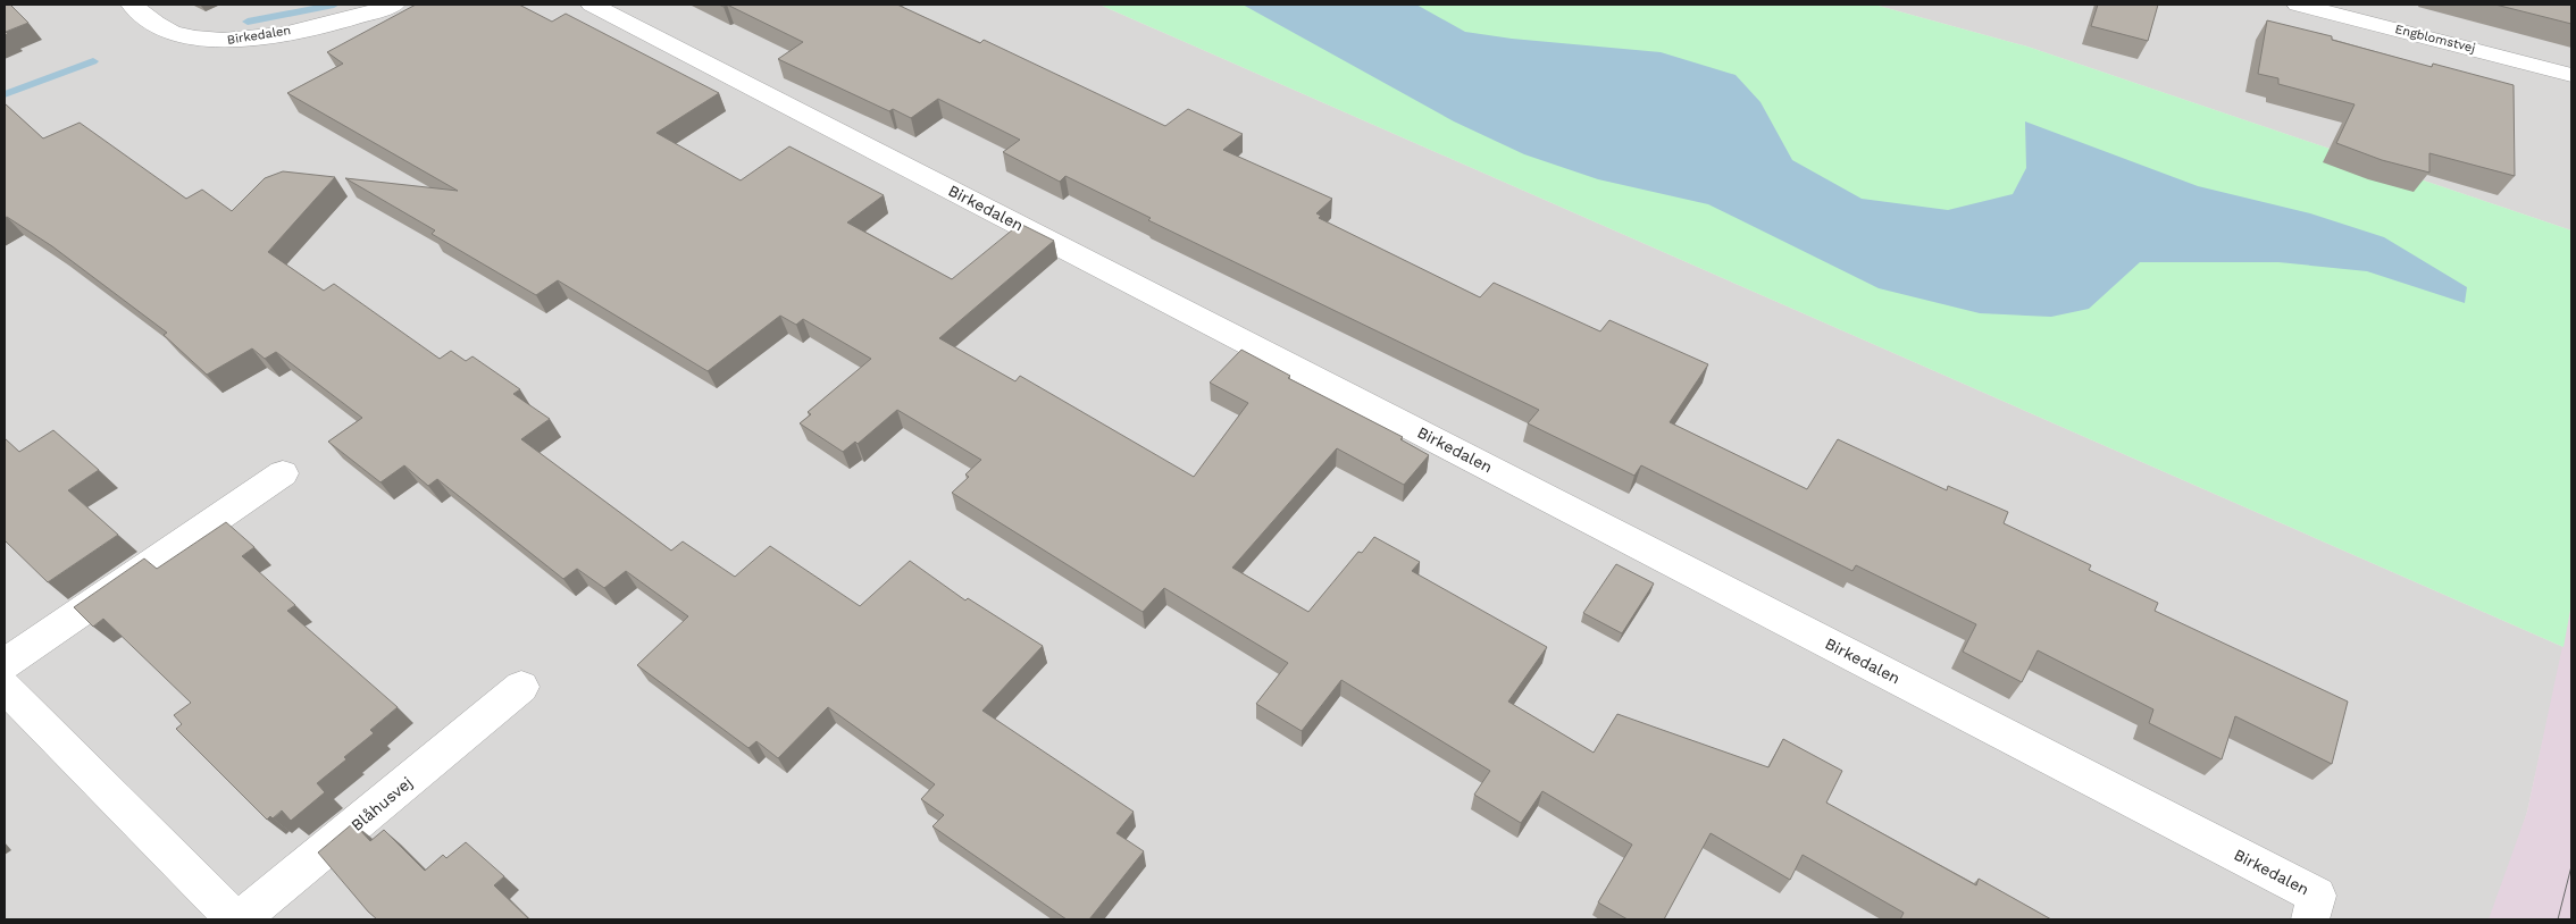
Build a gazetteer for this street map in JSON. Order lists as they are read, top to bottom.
{
  "streets": {
    "street": ["Birkedalen", "Engblomstvej", "Blåhusvej"]
  }
}
